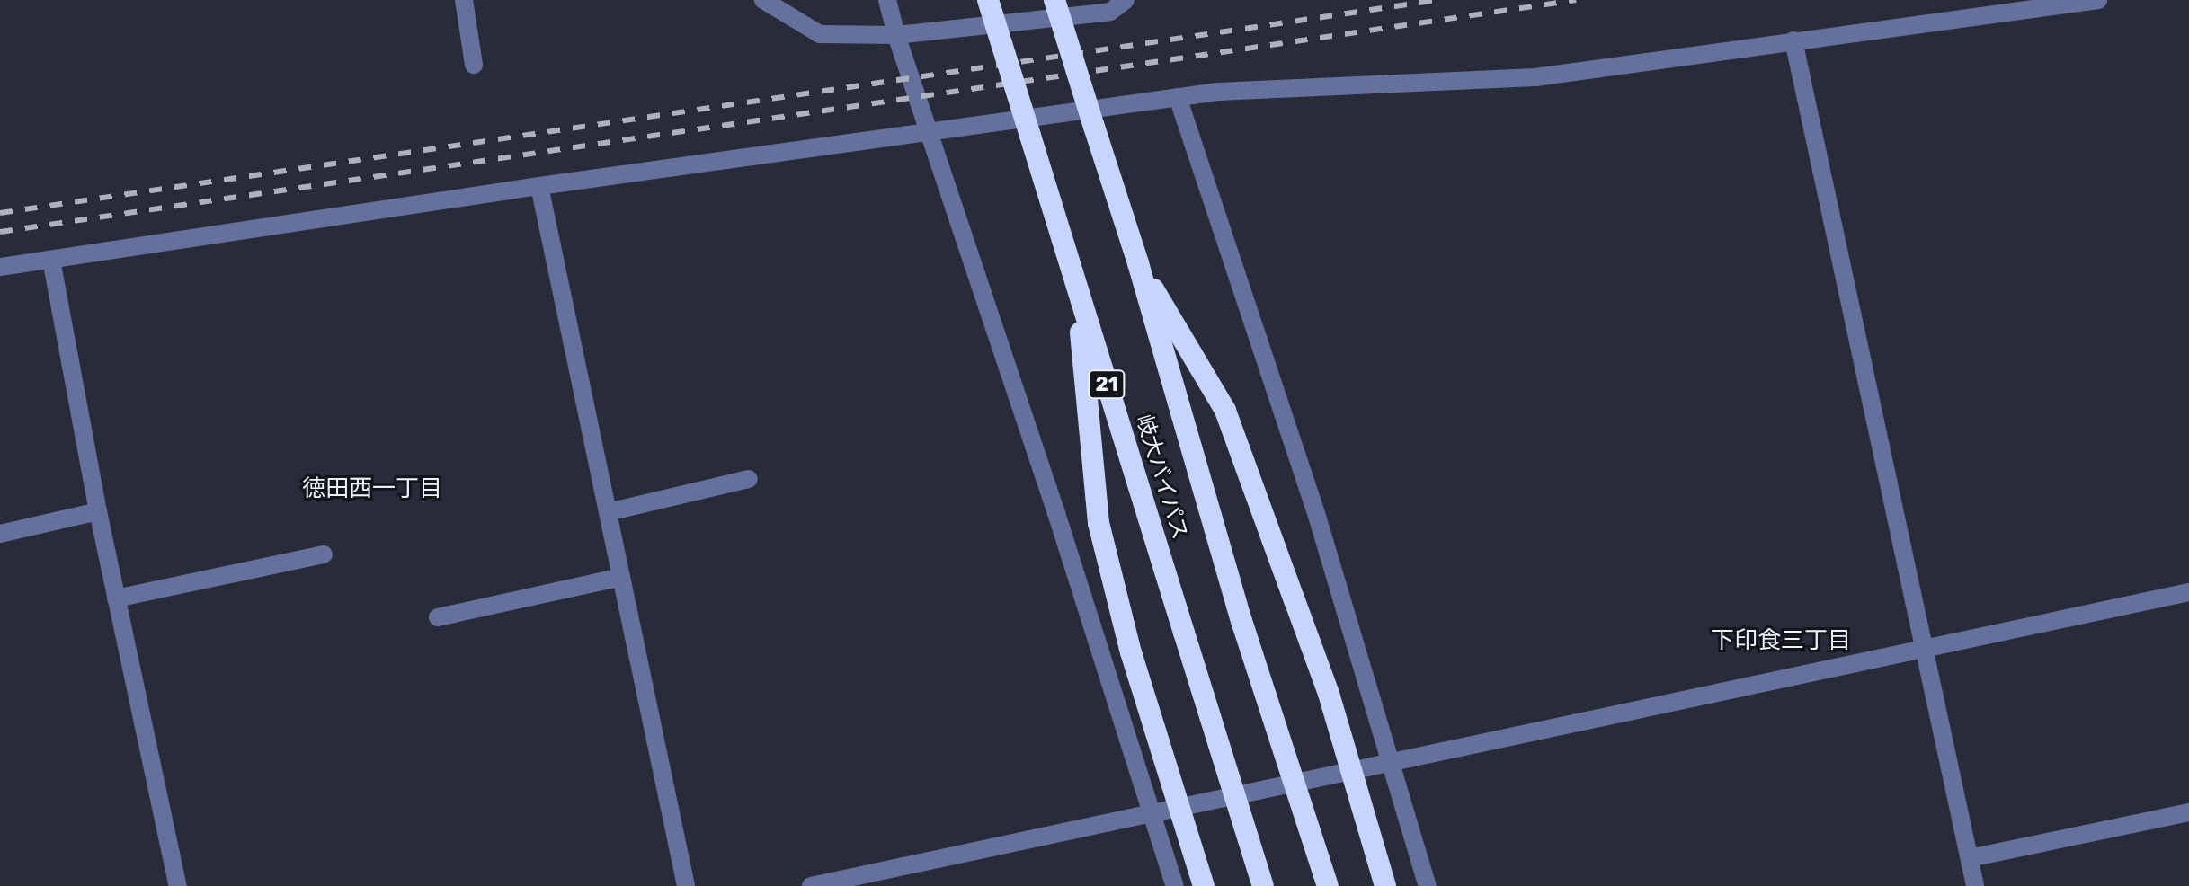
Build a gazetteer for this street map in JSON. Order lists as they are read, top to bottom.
{
  "streets": {
    "highway": ["21", "岐大バイパス"]
  },
  "crossings": [
    ["21", "岐大バイパス"]
  ],
  "districts": ["徳田西一丁目", "下印食三丁目"]
}
